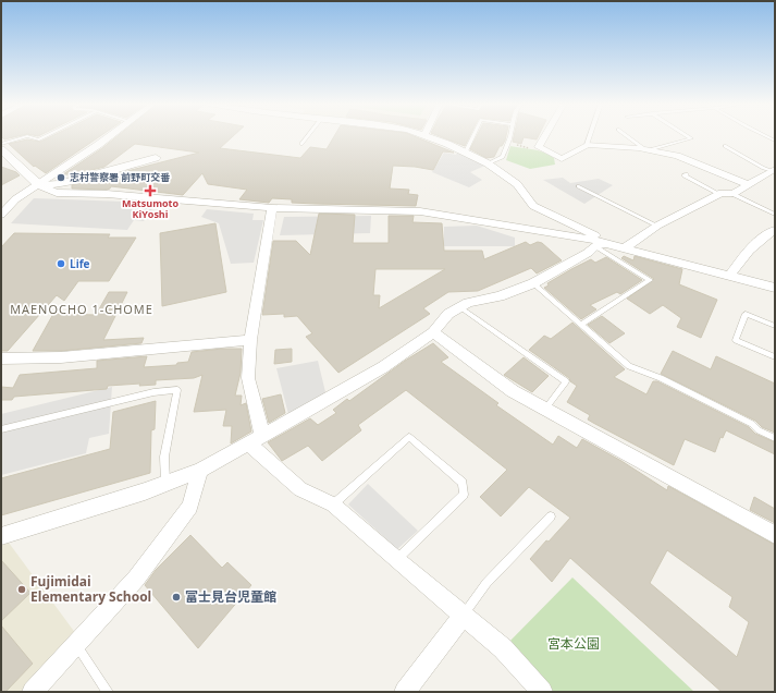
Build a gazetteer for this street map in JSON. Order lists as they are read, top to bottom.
{
  "districts": ["MAENOCHO 1-CHOME"],
  "parks": ["宮本公園"],
  "places": {
    "other": [
      "志村警察署 前野町交番",
      "Life",
      "Fujimidai Elementary School",
      "富士見台児童館"
    ],
    "health": ["Matsumoto KiYoshi"]
  }
}
